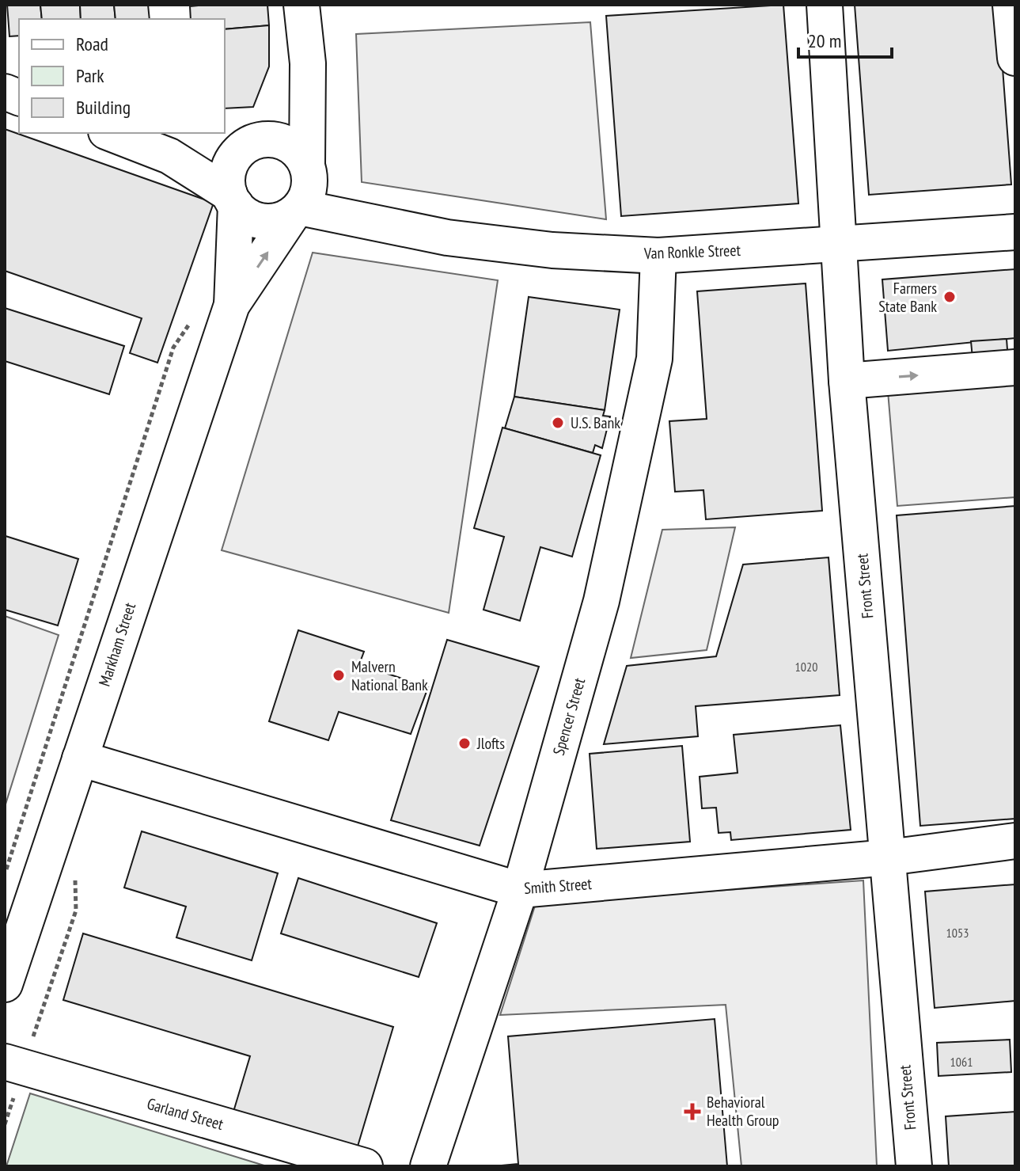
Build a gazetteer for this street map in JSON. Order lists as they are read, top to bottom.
{
  "streets": {
    "street": [
      "Van Ronkle Street",
      "Front Street",
      "Markham Street",
      "Spencer Street",
      "Smith Street",
      "Garland Street"
    ]
  },
  "crossings": [
    ["Van Ronkle Street", "Front Street"],
    ["Van Ronkle Street", "Markham Street"],
    ["Van Ronkle Street", "Spencer Street"],
    ["Front Street", "Smith Street"],
    ["Markham Street", "Smith Street"],
    ["Spencer Street", "Smith Street"]
  ],
  "places": {
    "other": [
      "Farmers State Bank",
      "U.S. Bank",
      "Malvern National Bank",
      "Jlofts"
    ],
    "health": ["Behavioral Health Group"]
  },
  "house_numbers": ["1020", "1053", "1061"],
  "legend": ["Road", "Park", "Building"],
  "scale_bar": "20 m"
}
